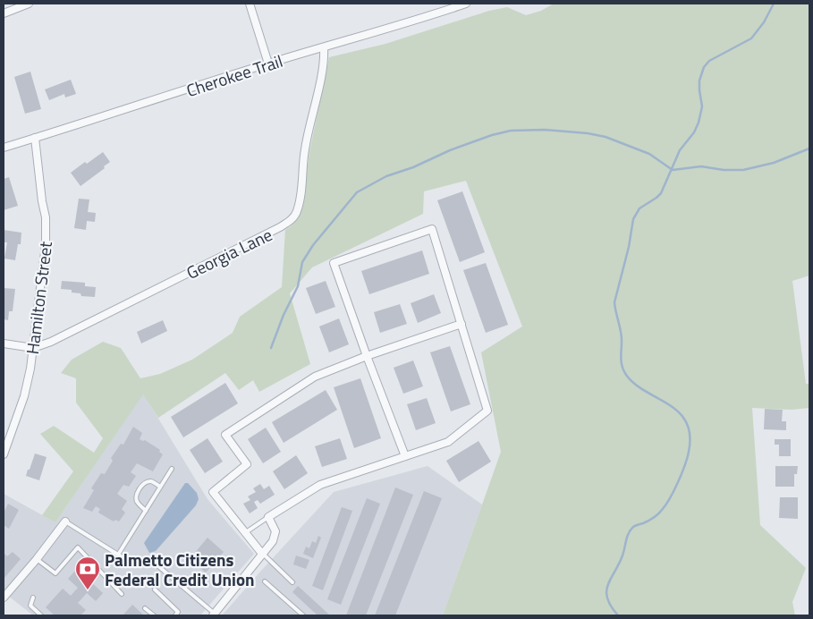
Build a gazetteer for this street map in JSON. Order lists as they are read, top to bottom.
{
  "streets": {
    "street": ["Cherokee Trail", "Georgia Lane", "Hamilton Street"]
  },
  "crossings": [
    ["Cherokee Trail", "Georgia Lane"],
    ["Cherokee Trail", "Hamilton Street"],
    ["Georgia Lane", "Hamilton Street"]
  ],
  "places": {
    "bank": ["Palmetto Citizens Federal Credit Union"]
  }
}
